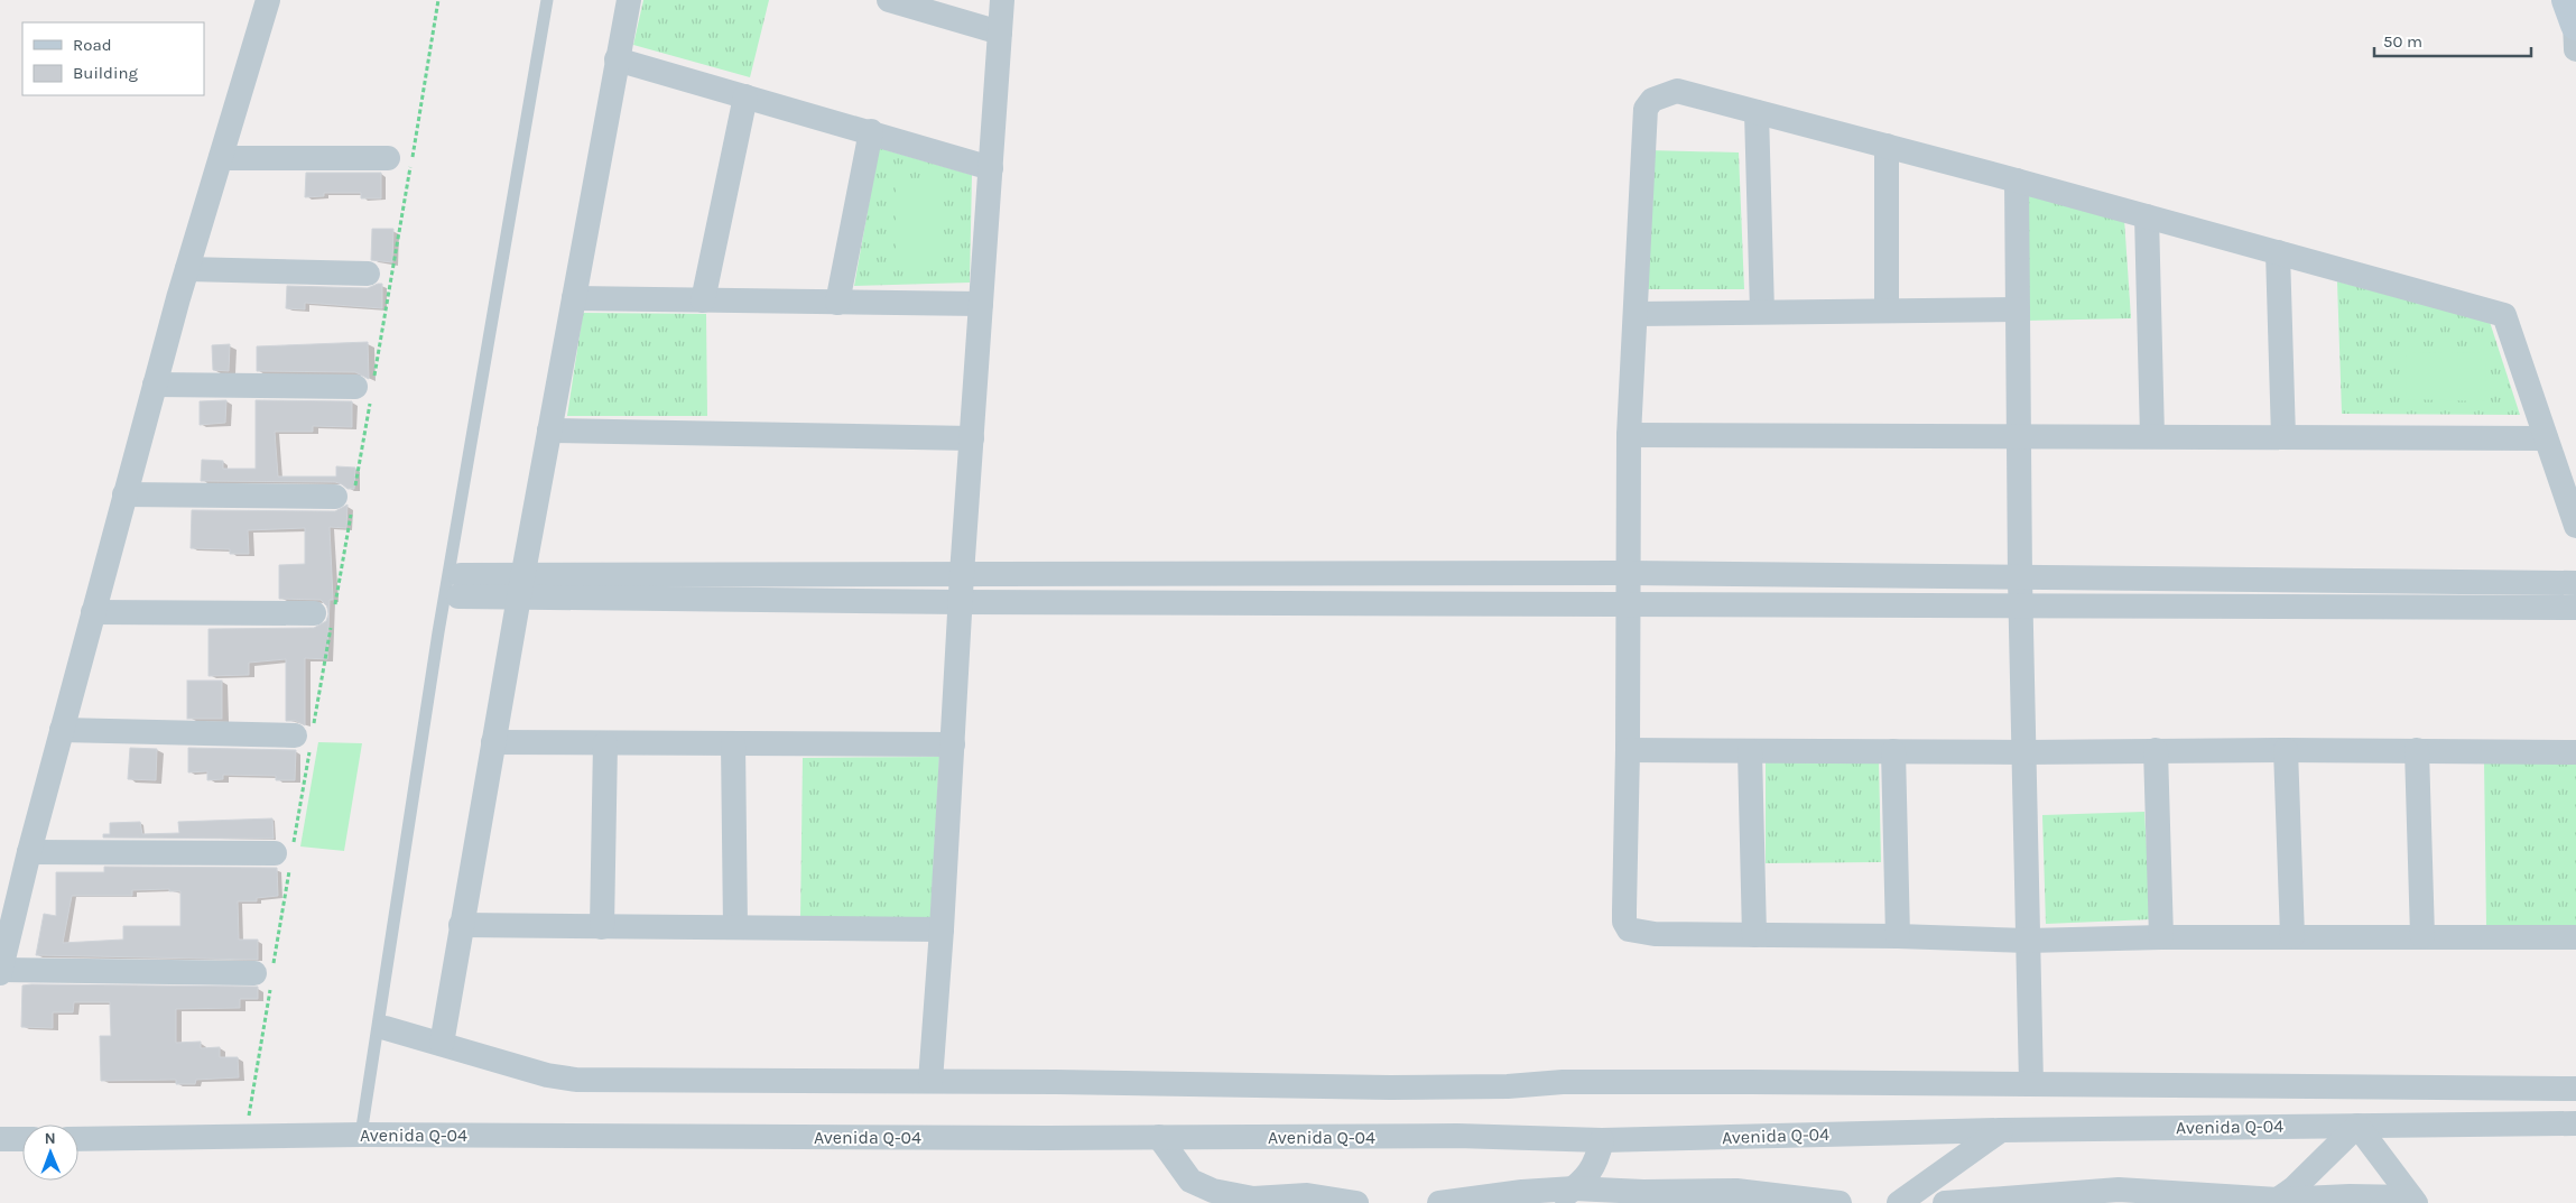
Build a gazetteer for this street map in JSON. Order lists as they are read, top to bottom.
{
  "streets": {
    "street": ["Avenida Q-04"]
  },
  "legend": ["Road", "Building"],
  "scale_bar": "50 m",
  "north": "top"
}
